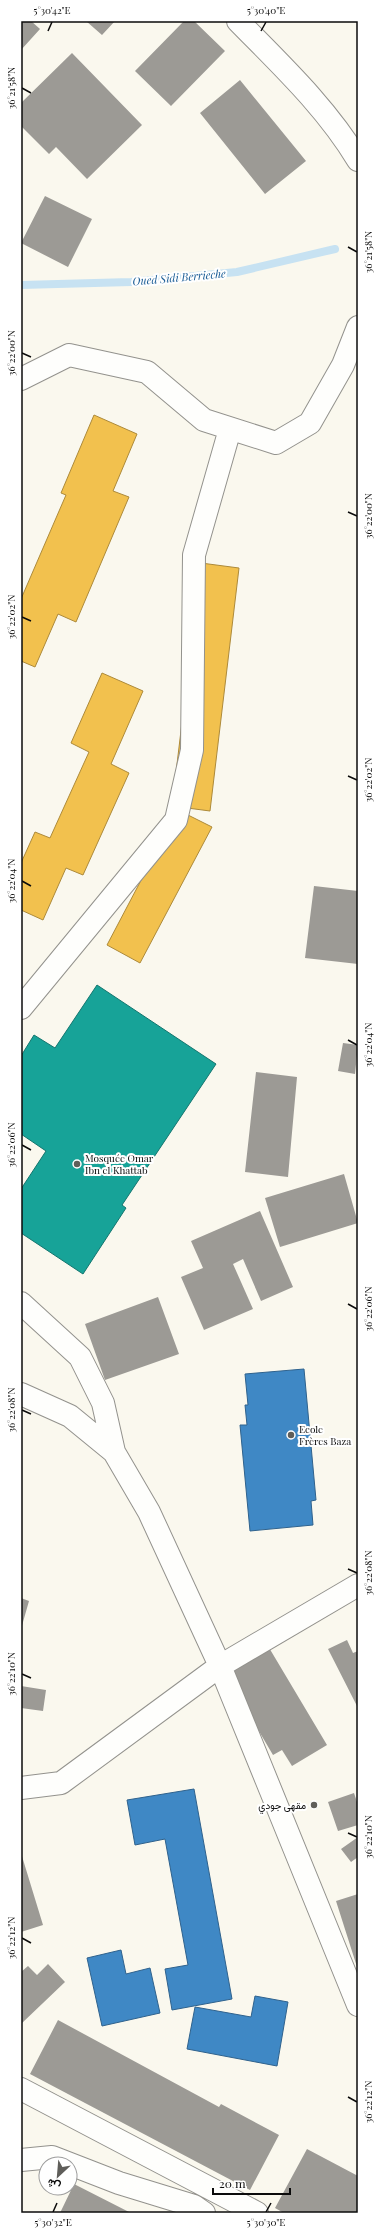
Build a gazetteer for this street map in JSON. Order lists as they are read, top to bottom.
{
  "water": ["Oued Sidi Berrieche"],
  "places": ["Mosquée Omar Ibn el Khattab", "Ecole Frères Baza", "مقهى جودي"],
  "scale_bar": "20 m",
  "north": "bottom left",
  "coordinates": [
    "5°30'42\"E",
    "5°30'40\"E",
    "36°21'58\"N",
    "36°22'00\"N",
    "36°22'02\"N",
    "36°22'04\"N",
    "36°22'06\"N",
    "36°22'08\"N",
    "36°22'10\"N",
    "36°22'12\"N",
    "5°30'32\"E",
    "5°30'30\"E"
  ]
}
